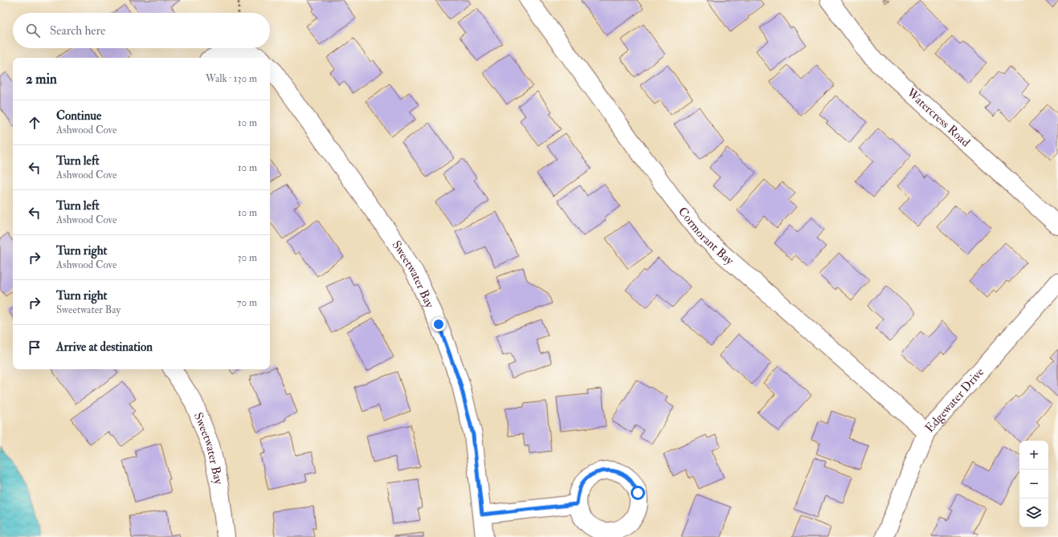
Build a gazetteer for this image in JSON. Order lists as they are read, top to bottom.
{
  "streets": {
    "street": [
      "Watercress Road",
      "Cormorant Bay",
      "Sweetwater Bay",
      "Edgewater Drive"
    ]
  },
  "crossings": [
    ["Cormorant Bay", "Edgewater Drive"]
  ],
  "page": {
    "search": "Search here",
    "heading": ["2 min", "Walk · 130 m"],
    "list": [
      ["Continue", "Ashwood Cove", "10 m"],
      ["Turn left", "Ashwood Cove", "10 m"],
      ["Turn left", "Ashwood Cove", "10 m"],
      ["Turn right", "Ashwood Cove", "30 m"],
      ["Turn right", "Sweetwater Bay", "70 m"],
      "Arrive at destination"
    ],
    "map_buttons": ["+", "−"]
  }
}
